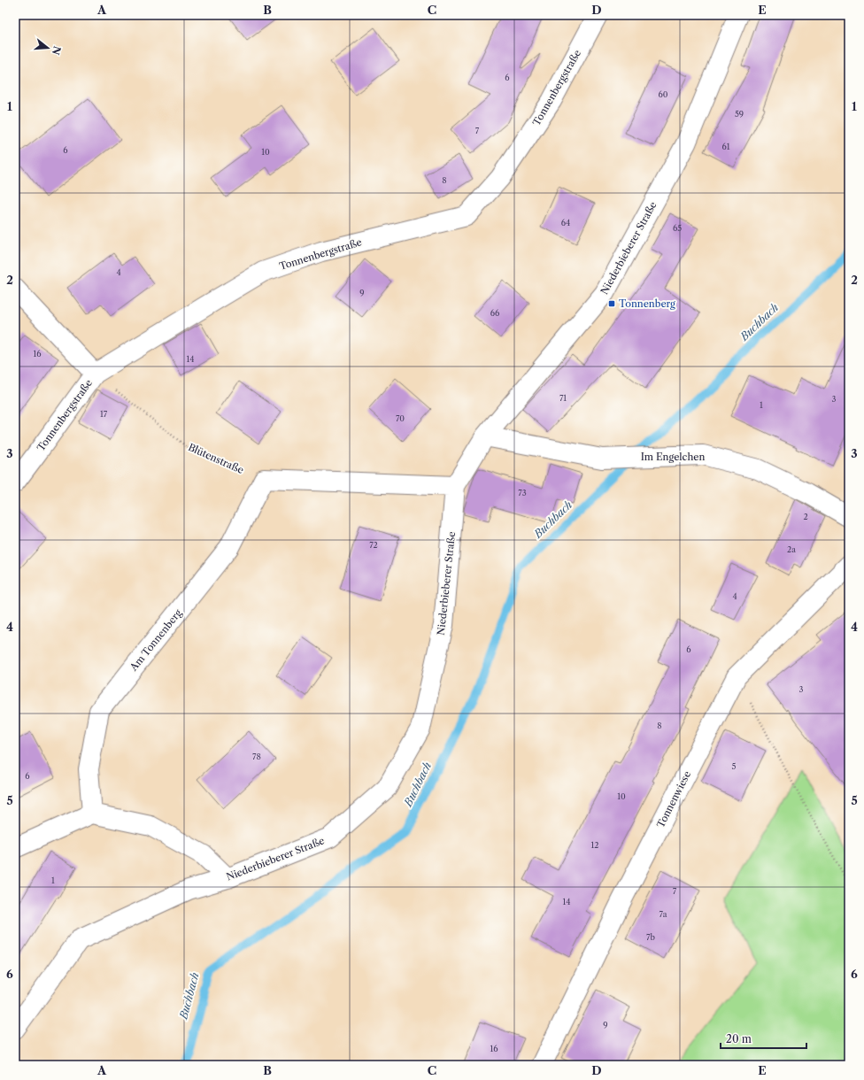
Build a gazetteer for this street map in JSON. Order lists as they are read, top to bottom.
{
  "streets": {
    "street": [
      "Tonnenbergstraße",
      "Niederbieberer Straße",
      "Im Engelchen",
      "Am Tonnenberg",
      "Tonnenwiese"
    ],
    "path": ["Blütenstraße"]
  },
  "crossings": [
    ["Tonnenbergstraße", "Blütenstraße"],
    ["Niederbieberer Straße", "Im Engelchen"],
    ["Blütenstraße", "Am Tonnenberg"]
  ],
  "water": ["Buchbach"],
  "places": {
    "transit": ["Tonnenberg"]
  },
  "house_numbers": [
    "6",
    "60",
    "59",
    "7",
    "61",
    "6",
    "10",
    "8",
    "64",
    "65",
    "4",
    "9",
    "66",
    "16",
    "14",
    "71",
    "3",
    "1",
    "17",
    "70",
    "73",
    "2",
    "72",
    "2a",
    "4",
    "6",
    "3",
    "8",
    "78",
    "5",
    "6",
    "10",
    "12",
    "1",
    "7",
    "14",
    "7a",
    "7b",
    "9",
    "16"
  ],
  "scale_bar": "20 m",
  "north": "right",
  "grid": {
    "columns": [
      "A",
      "B",
      "C",
      "D",
      "E"
    ],
    "rows": [
      "1",
      "2",
      "3",
      "4",
      "5",
      "6"
    ]
  }
}
